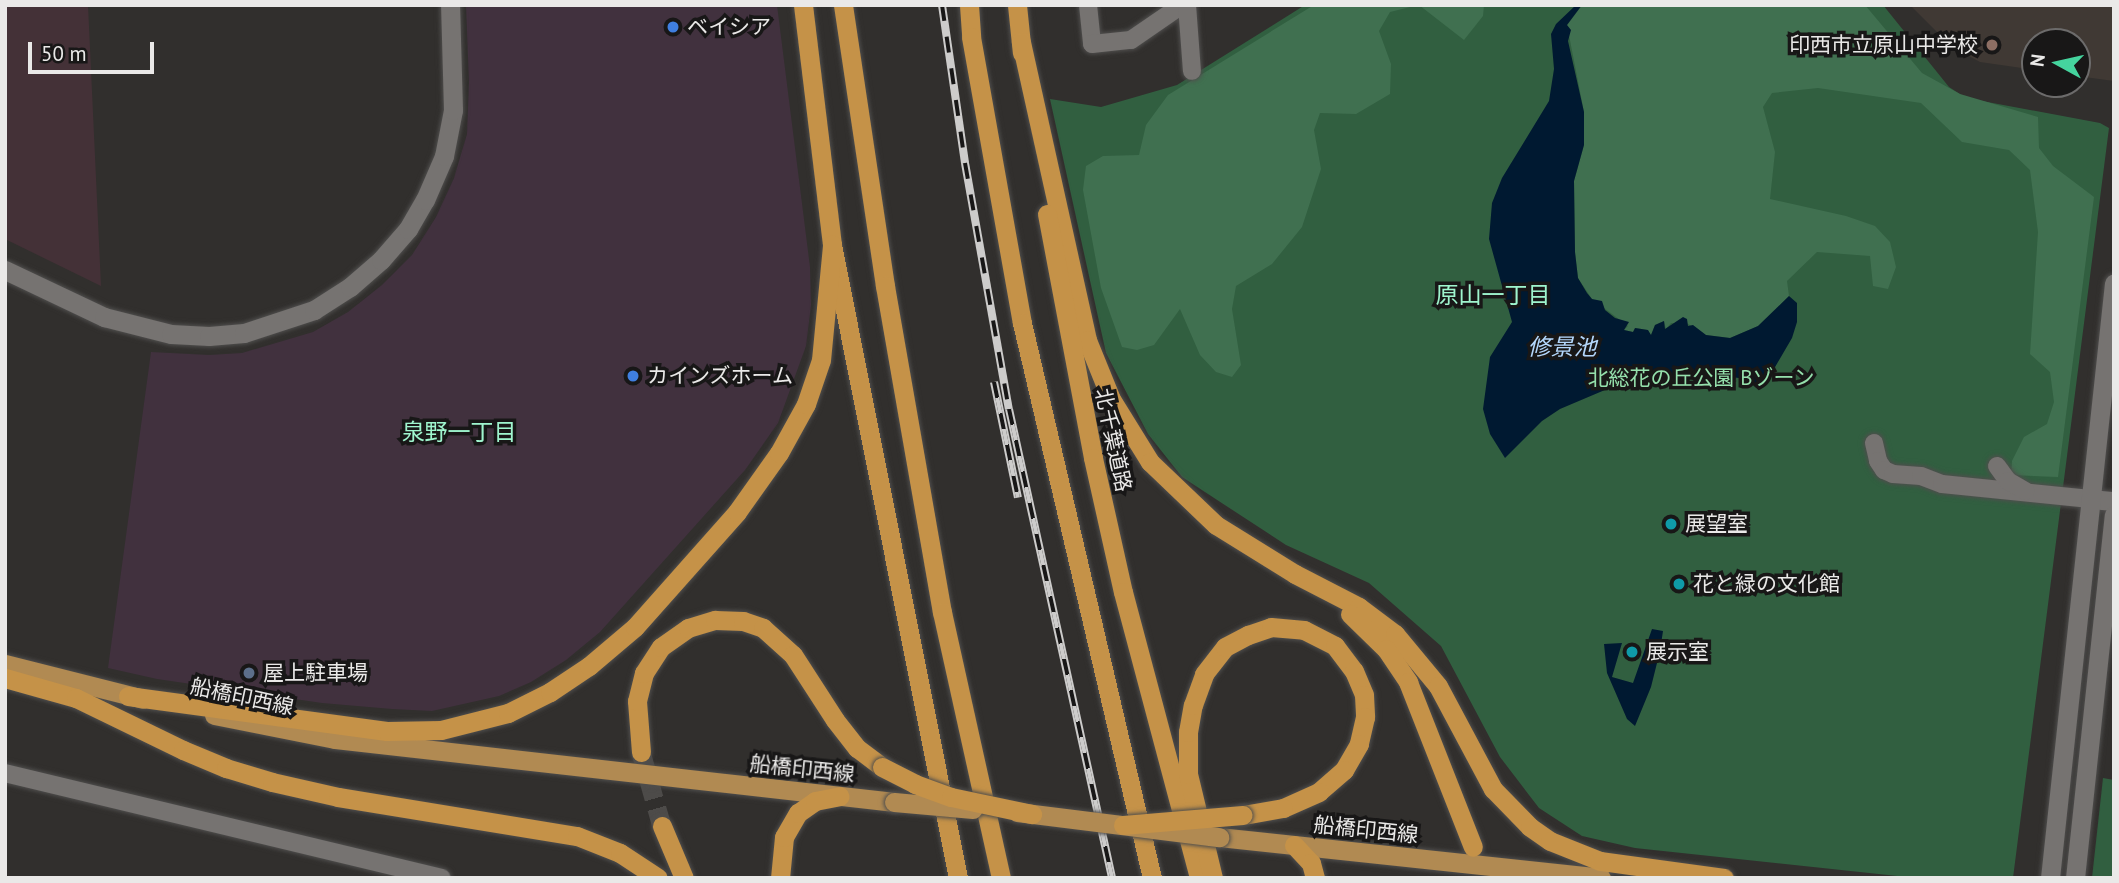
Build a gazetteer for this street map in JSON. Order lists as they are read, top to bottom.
{
  "streets": {
    "highway": ["北千葉道路"],
    "main road": ["船橋印西線"]
  },
  "districts": ["原山一丁目", "泉野一丁目"],
  "water": ["修景池"],
  "parks": ["北総花の丘公園 Bゾーン"],
  "places": [
    "ベイシア",
    "印西市立原山中学校",
    "カインズホーム",
    "展望室",
    "花と緑の文化館",
    "展示室",
    "屋上駐車場"
  ],
  "scale_bar": "50 m",
  "north": "left"
}
